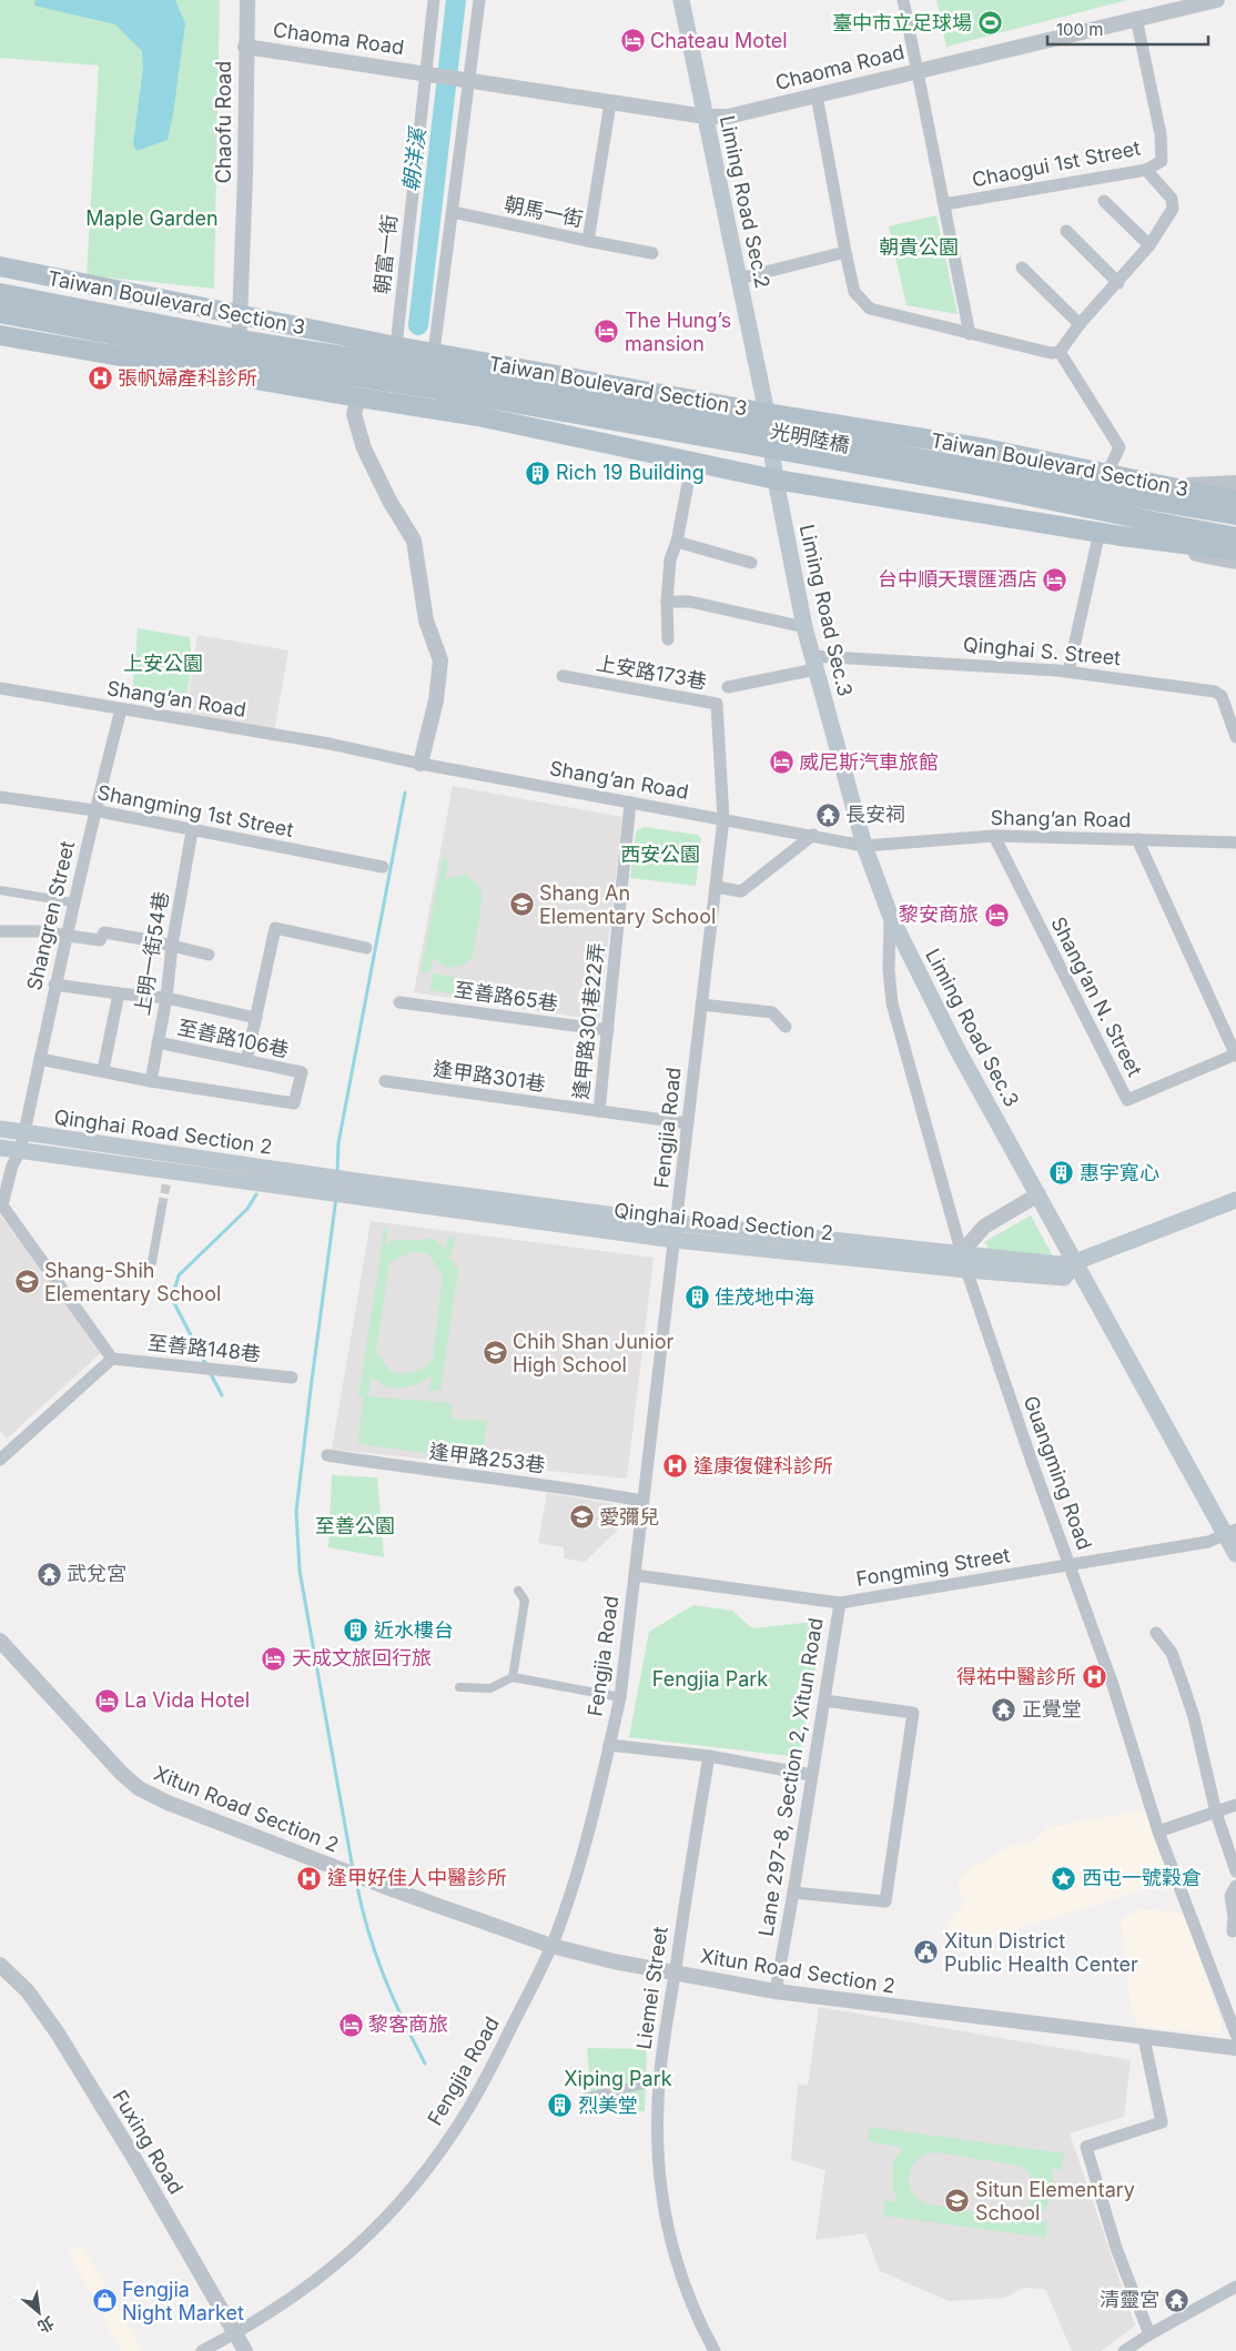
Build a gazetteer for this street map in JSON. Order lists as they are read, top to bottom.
{
  "streets": {
    "main road": [
      "Liming Road Sec.2",
      "Taiwan Boulevard Section 3",
      "光明陸橋",
      "Liming Road Sec.3",
      "Qinghai Road Section 2"
    ],
    "street": [
      "Chaoma Road",
      "Chaofu Road",
      "Chaogui 1st Street",
      "朝馬一街",
      "朝富一街",
      "Qinghai S. Street",
      "上安路173巷",
      "Shang’an Road",
      "Shangming 1st Street",
      "Shangren Street",
      "上明一街54巷",
      "至善路65巷",
      "Shang’an N. Street",
      "逢甲路301巷22弄",
      "至善路106巷",
      "逢甲路301巷",
      "Fengjia Road",
      "至善路148巷",
      "逢甲路253巷",
      "Guangming Road",
      "Fongming Street",
      "Lane 297-8, Section 2, Xitun Road",
      "Xitun Road Section 2",
      "Liemei Street",
      "Fuxing Road"
    ]
  },
  "crossings": [
    ["Chaoma Road", "Chaofu Road"],
    ["Chaoma Road", "Chaogui 1st Street"],
    ["Chaoma Road", "Liming Road Sec.2"],
    ["Chaoma Road", "朝馬一街"],
    ["Chaoma Road", "朝富一街"],
    ["Chaofu Road", "Taiwan Boulevard Section 3"],
    ["Liming Road Sec.2", "Taiwan Boulevard Section 3"],
    ["Liming Road Sec.2", "Liming Road Sec.3"],
    ["朝富一街", "Taiwan Boulevard Section 3"],
    ["Taiwan Boulevard Section 3", "光明陸橋"],
    ["Taiwan Boulevard Section 3", "Liming Road Sec.3"],
    ["Liming Road Sec.3", "Qinghai S. Street"],
    ["Liming Road Sec.3", "Shang’an Road"],
    ["Liming Road Sec.3", "Qinghai Road Section 2"],
    ["Liming Road Sec.3", "Guangming Road"],
    ["Liming Road Sec.3", "Fongming Street"],
    ["上安路173巷", "Shang’an Road"],
    ["上安路173巷", "Fengjia Road"],
    ["Shang’an Road", "Shangren Street"],
    ["Shang’an Road", "Shang’an N. Street"],
    ["Shang’an Road", "逢甲路301巷22弄"],
    ["Shang’an Road", "Fengjia Road"],
    ["Shangming 1st Street", "Shangren Street"],
    ["Shangming 1st Street", "上明一街54巷"],
    ["Shangren Street", "Qinghai Road Section 2"],
    ["Shangren Street", "至善路148巷"],
    ["上明一街54巷", "至善路106巷"],
    ["至善路65巷", "逢甲路301巷22弄"],
    ["逢甲路301巷22弄", "逢甲路301巷"],
    ["逢甲路301巷", "Fengjia Road"],
    ["Fengjia Road", "Qinghai Road Section 2"],
    ["Fengjia Road", "逢甲路253巷"],
    ["Fengjia Road", "Fongming Street"],
    ["Fengjia Road", "Xitun Road Section 2"],
    ["Fengjia Road", "Fuxing Road"],
    ["Qinghai Road Section 2", "Guangming Road"],
    ["Guangming Road", "Fongming Street"],
    ["Fongming Street", "Lane 297-8, Section 2, Xitun Road"],
    ["Lane 297-8, Section 2, Xitun Road", "Xitun Road Section 2"],
    ["Xitun Road Section 2", "Liemei Street"]
  ],
  "water": ["朝洋溪"],
  "parks": [
    "Maple Garden",
    "朝貴公園",
    "上安公園",
    "西安公園",
    "至善公園",
    "Fengjia Park",
    "Xiping Park"
  ],
  "places": {
    "sports": ["臺中市立足球場"],
    "hotel": [
      "Chateau Motel",
      "The Hung’s mansion",
      "台中順天環匯酒店",
      "威尼斯汽車旅館",
      "黎安商旅",
      "天成文旅回行旅",
      "La Vida Hotel",
      "黎客商旅"
    ],
    "hospital": [
      "張帆婦產科診所",
      "逢康復健科診所",
      "得祐中醫診所",
      "逢甲好佳人中醫診所"
    ],
    "building": [
      "Rich 19 Building",
      "惠宇寬心",
      "佳茂地中海",
      "近水樓台",
      "烈美堂"
    ],
    "temple": [
      "長安祠",
      "武兌宮",
      "正覺堂",
      "清靈宮"
    ],
    "school or university": [
      "Shang An Elementary School",
      "Shang-Shih Elementary School",
      "Chih Shan Junior High School",
      "愛彌兒",
      "Situn Elementary School"
    ],
    "place": ["西屯一號穀倉"],
    "public building": ["Xitun District Public Health Center"],
    "shop": ["Fengjia Night Market"]
  },
  "scale_bar": "100 m",
  "north": "bottom right"
}
